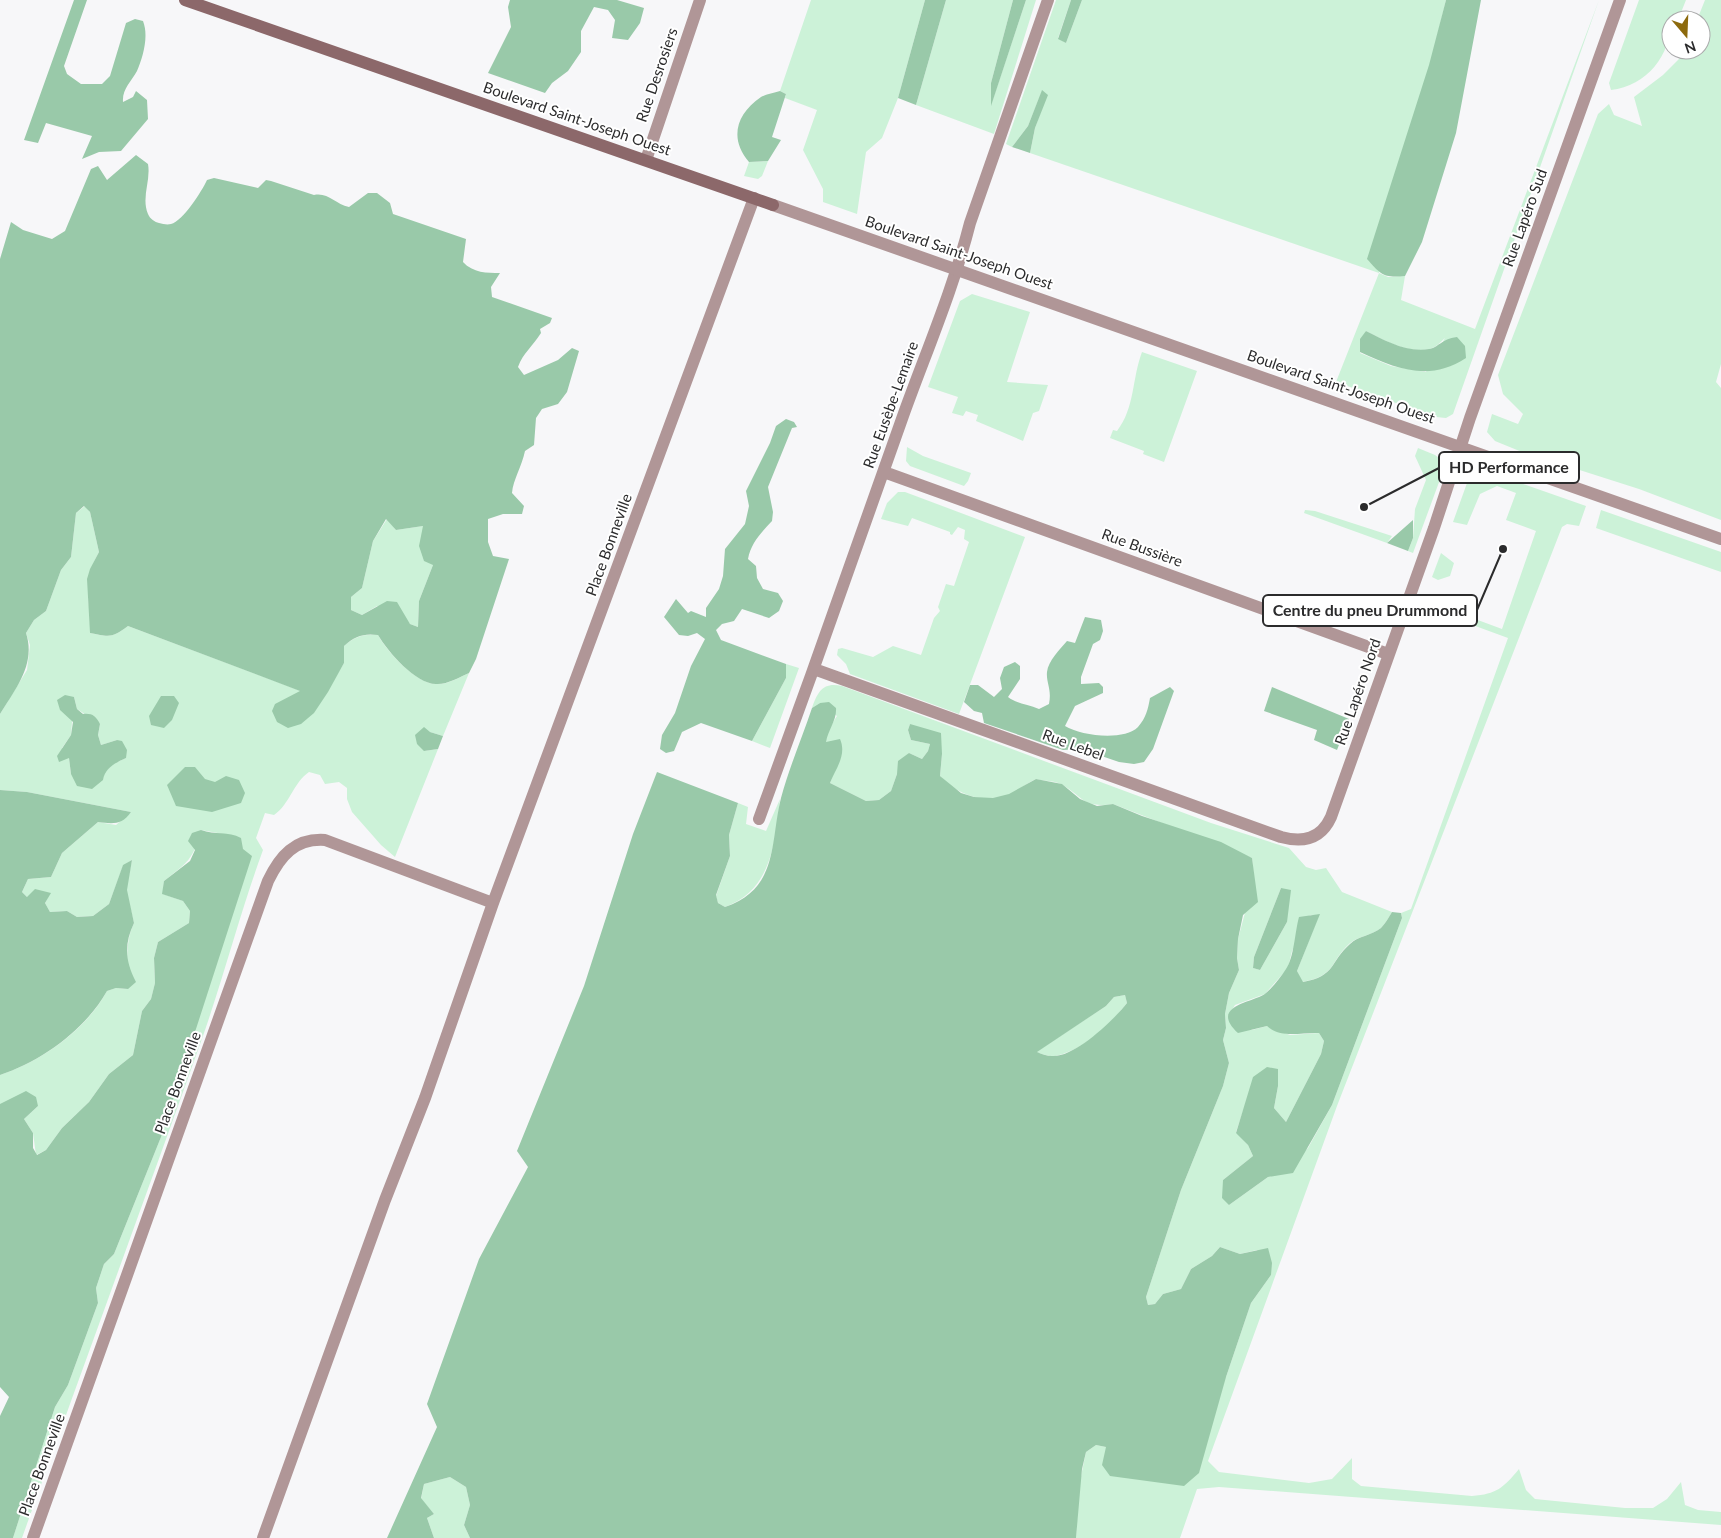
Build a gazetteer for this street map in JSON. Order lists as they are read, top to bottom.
{
  "streets": {
    "main road": ["Boulevard Saint-Joseph Ouest"],
    "street": [
      "Rue Desrosiers",
      "Rue Lapéro Sud",
      "Rue Eusèbe-Lemaire",
      "Place Bonneville",
      "Rue Bussière",
      "Rue Lapéro Nord",
      "Rue Lebel"
    ]
  },
  "crossings": [
    ["Rue Desrosiers", "Boulevard Saint-Joseph Ouest"],
    ["Boulevard Saint-Joseph Ouest", "Rue Lapéro Sud"],
    ["Boulevard Saint-Joseph Ouest", "Rue Eusèbe-Lemaire"],
    ["Boulevard Saint-Joseph Ouest", "Place Bonneville"],
    ["Boulevard Saint-Joseph Ouest", "Rue Lapéro Nord"],
    ["Rue Lapéro Sud", "Rue Lapéro Nord"],
    ["Rue Eusèbe-Lemaire", "Rue Bussière"],
    ["Rue Eusèbe-Lemaire", "Rue Lebel"],
    ["Rue Bussière", "Rue Lapéro Nord"],
    ["Rue Lapéro Nord", "Rue Lebel"]
  ],
  "places": ["HD Performance", "Centre du pneu Drummond"],
  "north": "bottom"
}
